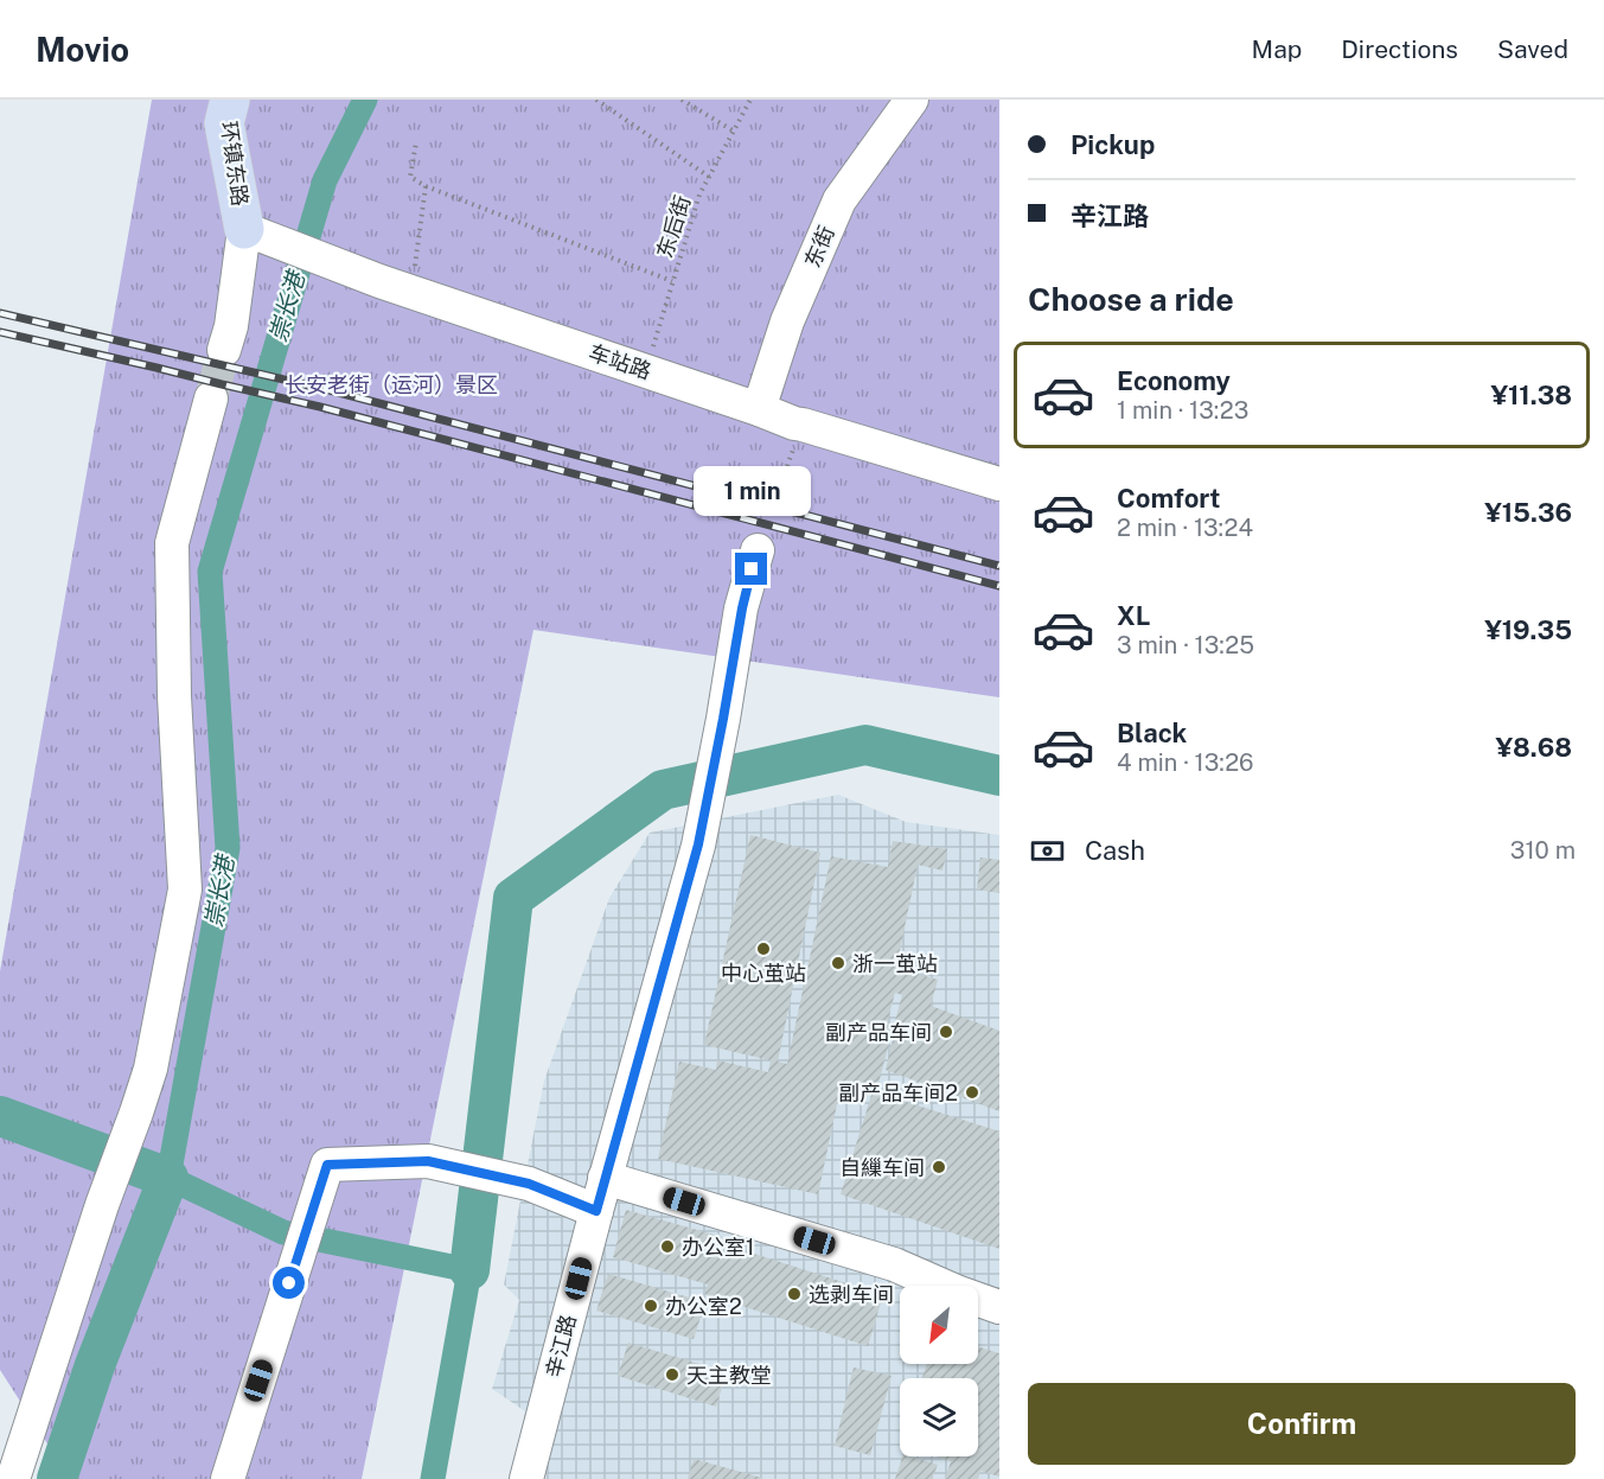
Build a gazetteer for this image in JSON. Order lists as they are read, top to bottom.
{
  "streets": {
    "main road": ["环镇东路"],
    "street": ["东街", "车站路", "辛江路"],
    "path": ["东后街"]
  },
  "crossings": [
    ["环镇东路", "车站路"],
    ["东后街", "车站路"],
    ["东街", "车站路"]
  ],
  "water": ["崇长港"],
  "parks": ["长安老街（运河）景区"],
  "places": [
    "中心茧站",
    "浙一茧站",
    "副产品车间",
    "副产品车间2",
    "自繅车间",
    "办公室1",
    "选剥车间",
    "办公室2",
    "天主教堂"
  ],
  "north": "bottom left",
  "page": {
    "header": "Movio",
    "nav": ["Map", "Directions", "Saved"],
    "banner": ["Pickup", "辛江路"],
    "heading": "Choose a ride",
    "list": [
      {
        "name": "Economy",
        "note": "1 min · 13:23",
        "value": "¥11.38"
      },
      {
        "name": "Comfort",
        "note": "2 min · 13:24",
        "value": "¥15.36"
      },
      {
        "name": "XL",
        "note": "3 min · 13:25",
        "value": "¥19.35"
      },
      {
        "name": "Black",
        "note": "4 min · 13:26",
        "value": "¥8.68"
      }
    ],
    "bubble": "1 min",
    "pay": ["Cash", "310 m"],
    "buttons": "Confirm"
  }
}
